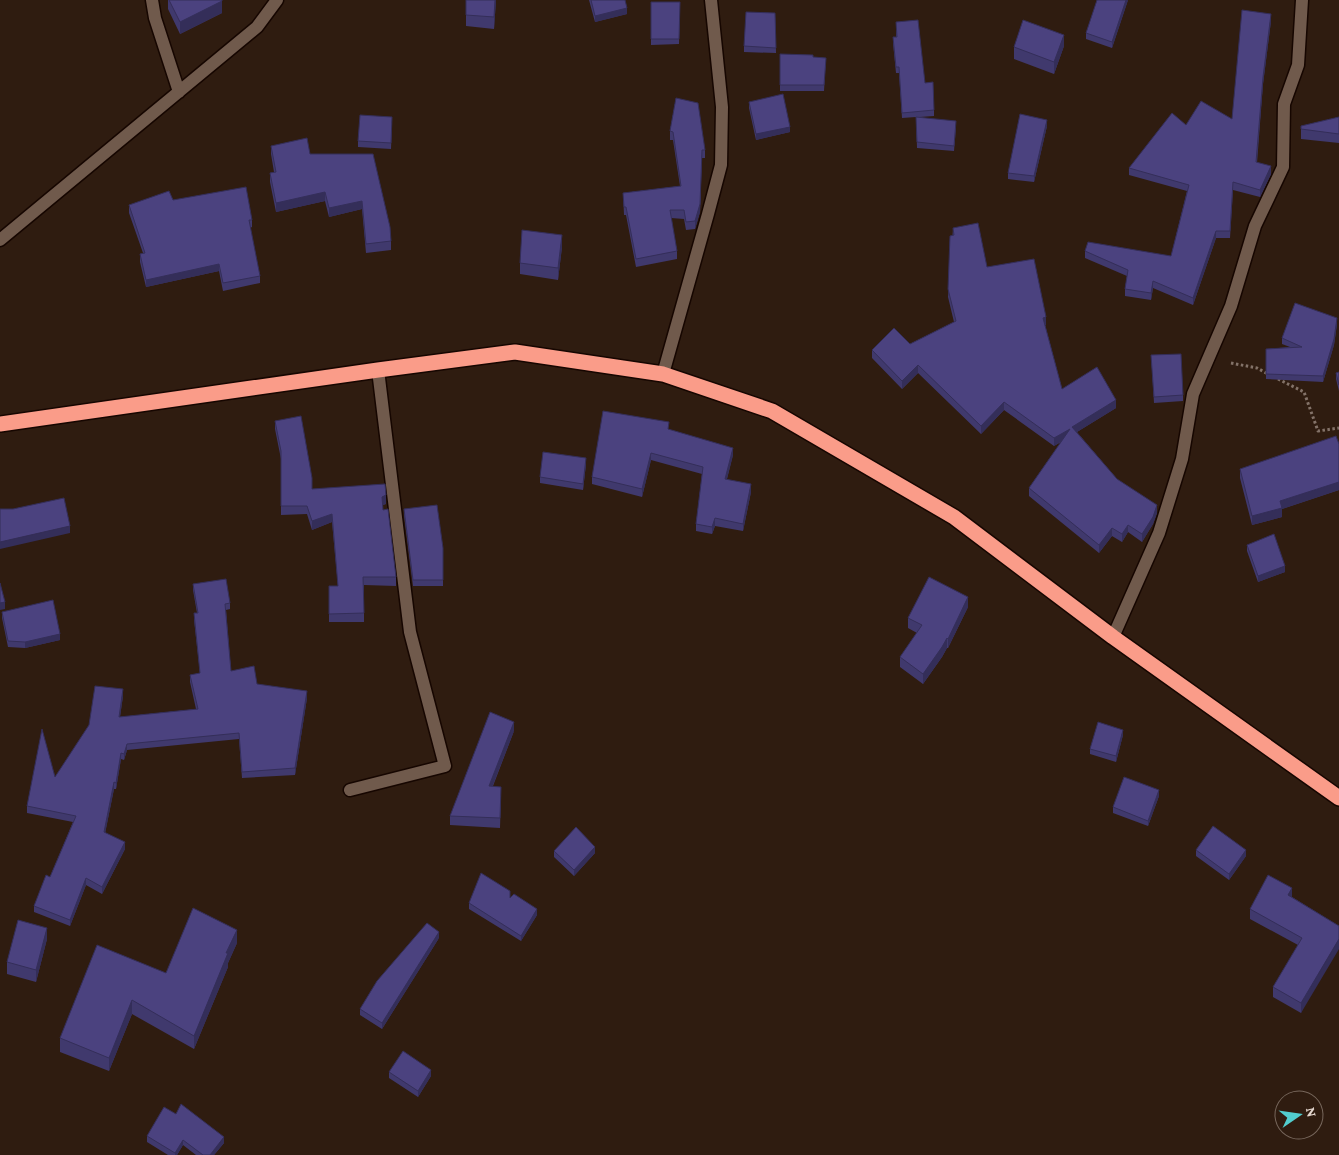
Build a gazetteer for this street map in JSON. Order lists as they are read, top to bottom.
{
  "north": "right"
}
